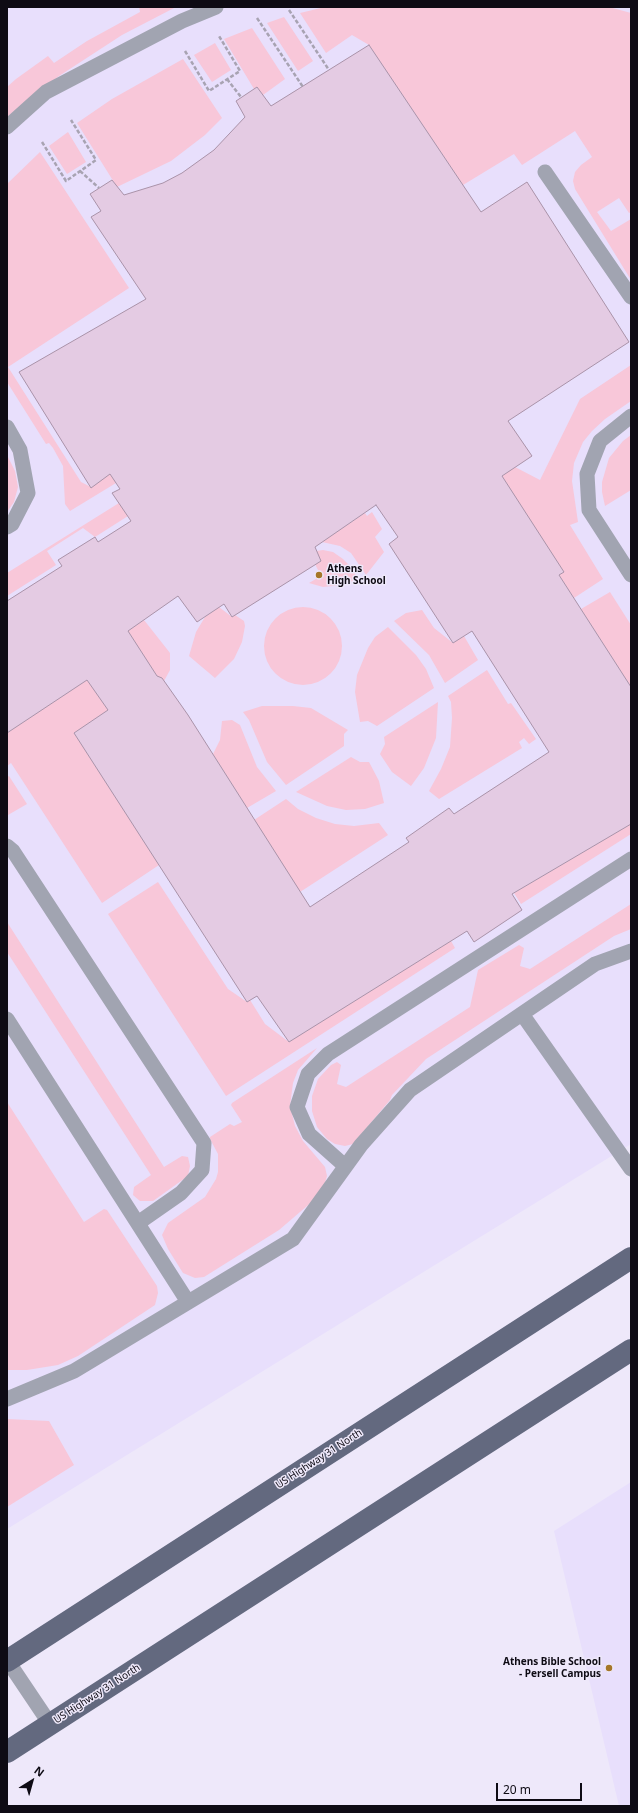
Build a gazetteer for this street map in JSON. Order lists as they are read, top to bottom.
{
  "streets": {
    "main road": ["US Highway 31 North"]
  },
  "places": ["Athens High School", "Athens Bible School - Persell Campus"],
  "scale_bar": "20 m",
  "north": "top right"
}
